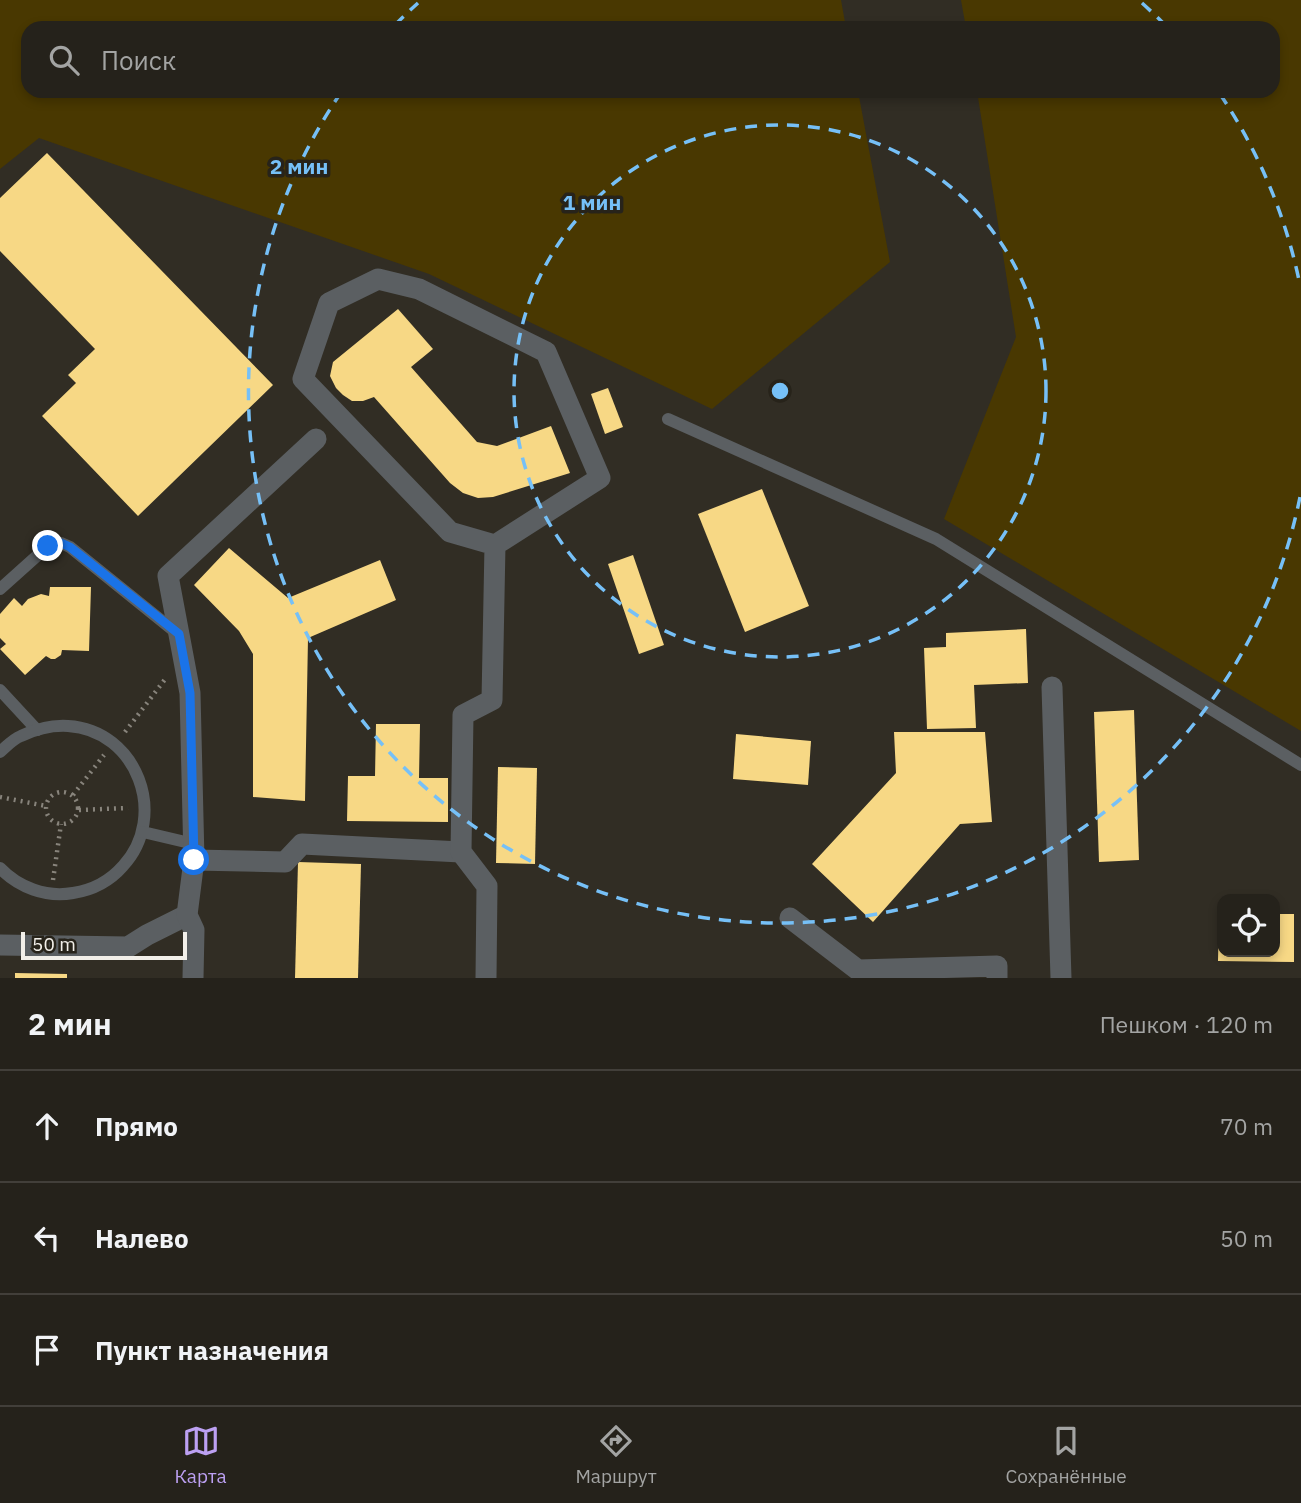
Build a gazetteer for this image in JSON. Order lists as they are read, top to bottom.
{
  "scale_bar": "50 m",
  "page": {
    "search": "Поиск",
    "scale": "50 m",
    "heading": ["2 мин", "Пешком · 120 m"],
    "list": [
      ["Прямо", "70 m"],
      ["Налево", "50 m"],
      "Пункт назначения"
    ],
    "nav": ["Карта", "Маршрут", "Сохранённые"]
  },
  "rings": ["2 мин", "1 мин"]
}
